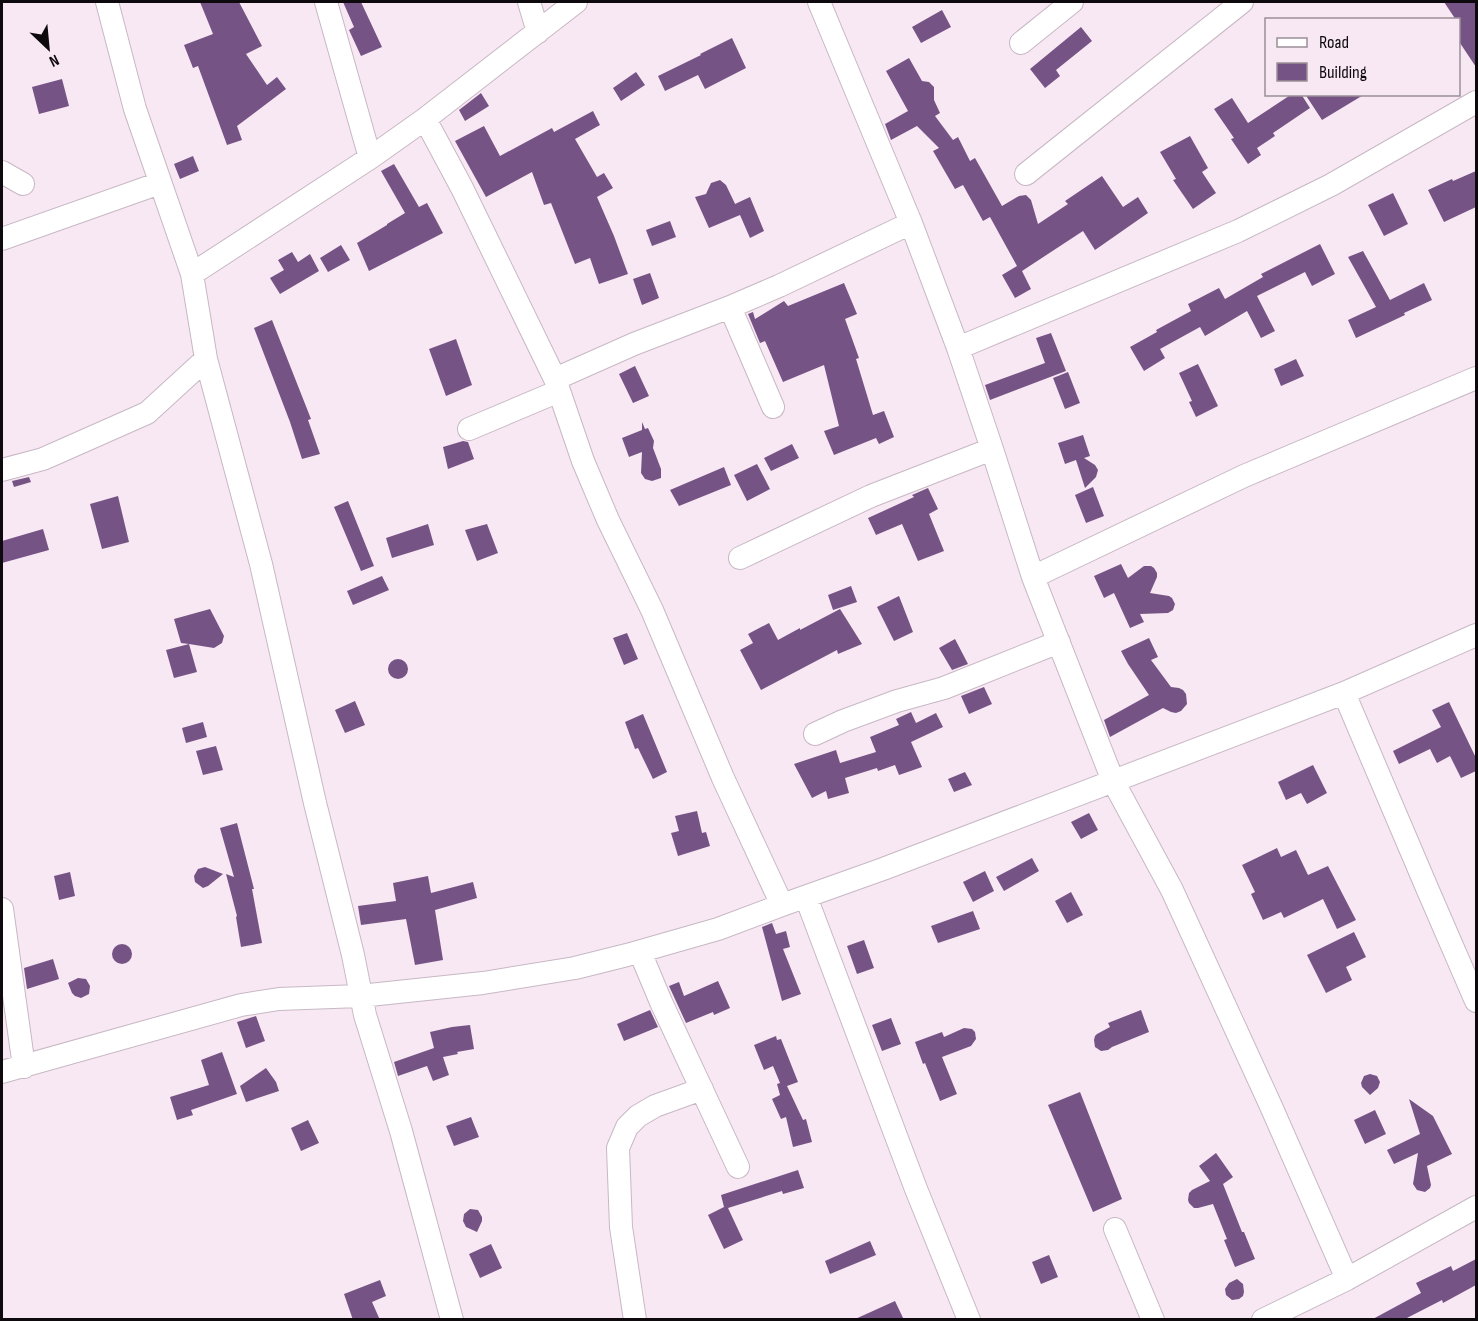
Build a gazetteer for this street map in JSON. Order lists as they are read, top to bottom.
{
  "legend": ["Road", "Building"],
  "north": "bottom right"
}
